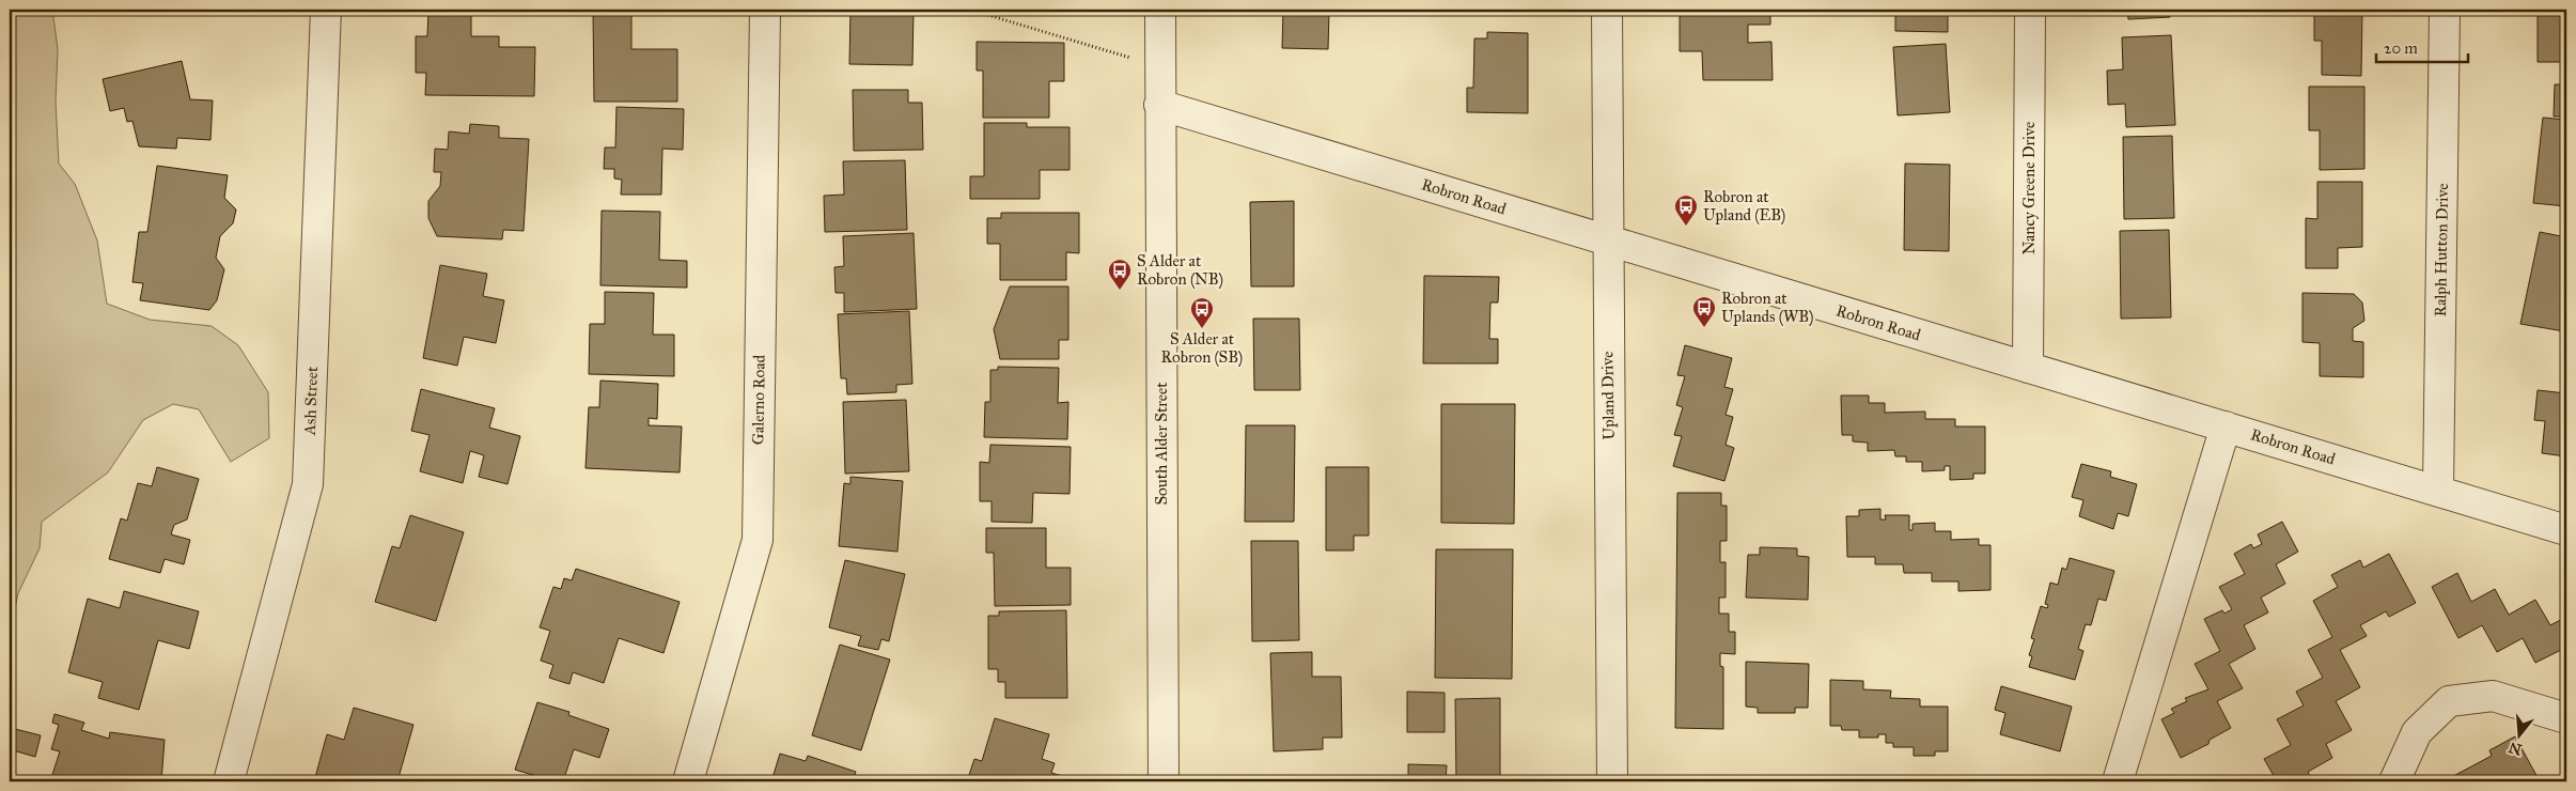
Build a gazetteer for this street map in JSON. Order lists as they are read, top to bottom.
{
  "streets": {
    "street": [
      "Nancy Greene Drive",
      "Robron Road",
      "Ralph Hutton Drive",
      "Upland Drive",
      "Galerno Road",
      "Ash Street",
      "South Alder Street"
    ]
  },
  "crossings": [
    ["Nancy Greene Drive", "Robron Road"],
    ["Robron Road", "Ralph Hutton Drive"],
    ["Robron Road", "Upland Drive"],
    ["Robron Road", "South Alder Street"]
  ],
  "places": {
    "bus stop": [
      "Robron at Upland (EB)",
      "S Alder at Robron (NB)",
      "Robron at Uplands (WB)",
      "S Alder at Robron (SB)"
    ]
  },
  "scale_bar": "20 m",
  "north": "bottom"
}
